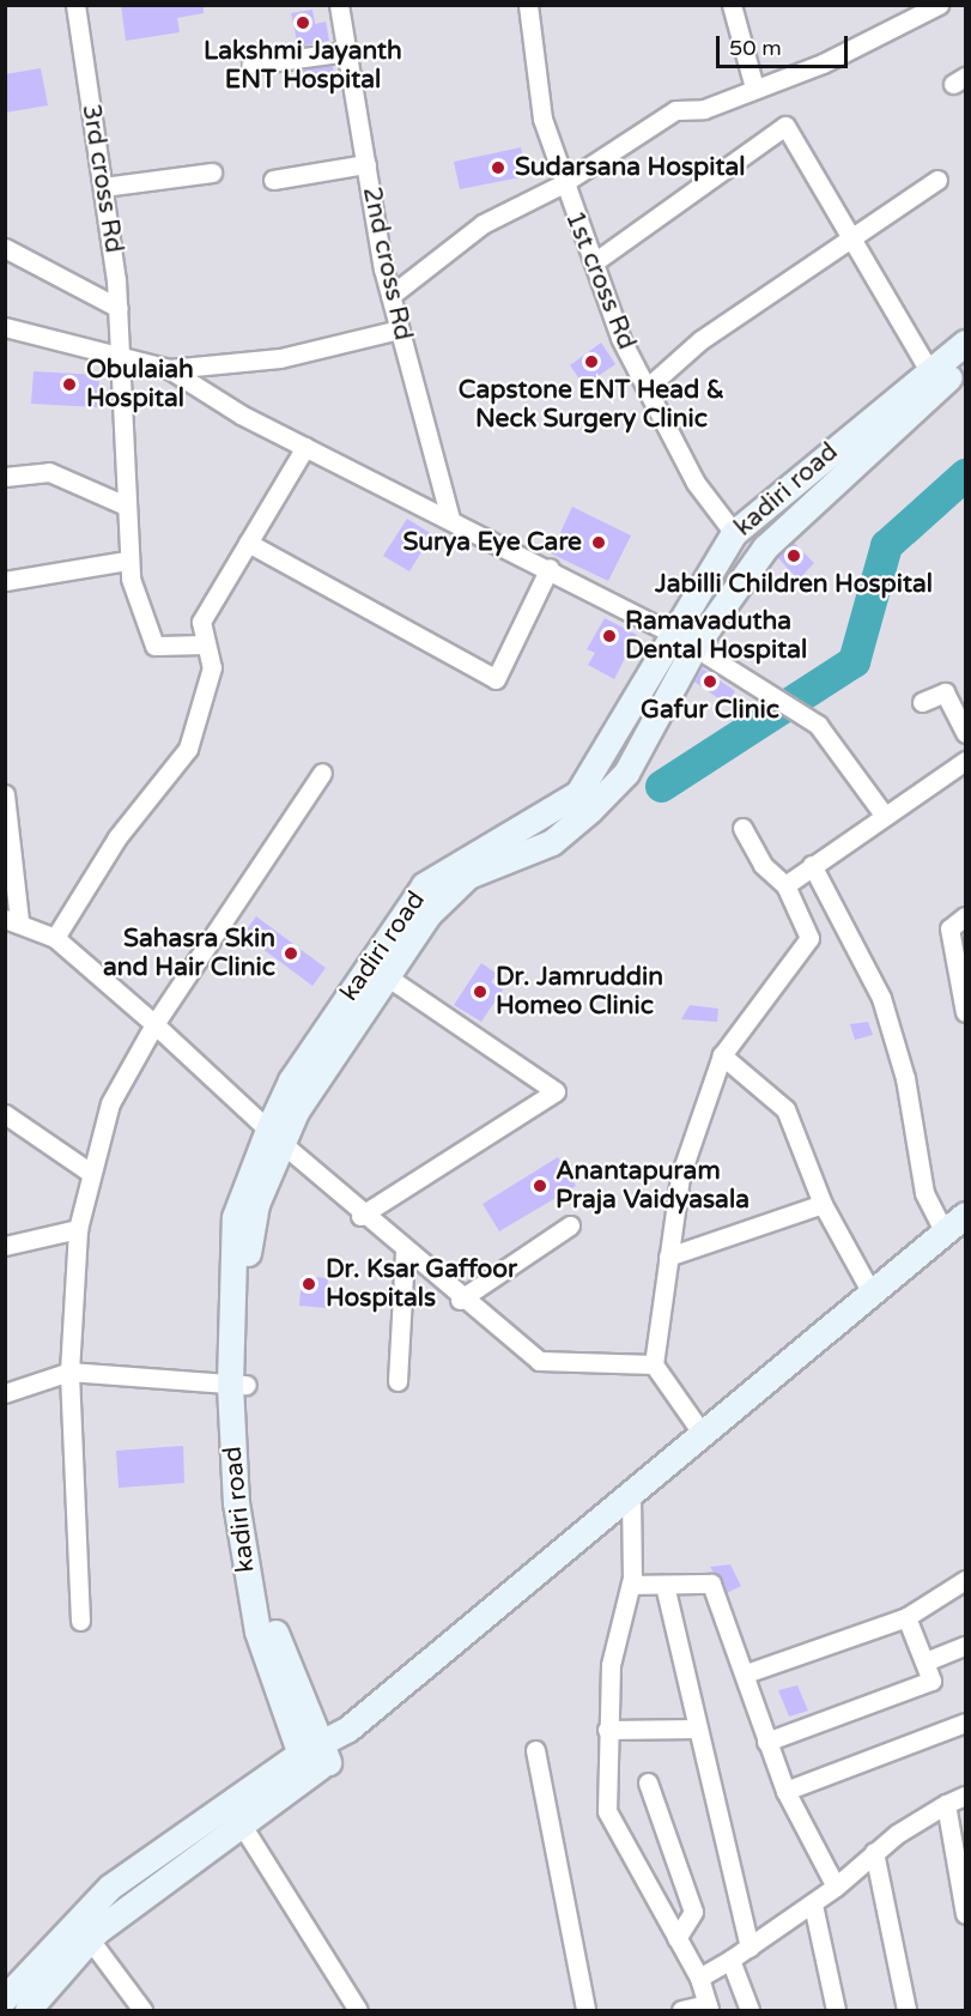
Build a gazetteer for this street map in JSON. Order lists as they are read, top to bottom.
{
  "streets": {
    "main road": ["kadiri road"],
    "street": ["3rd cross Rd", "2nd cross Rd", "1st cross Rd"]
  },
  "crossings": [
    ["1st cross Rd", "kadiri road"]
  ],
  "places": [
    "Lakshmi Jayanth ENT Hospital",
    "Sudarsana Hospital",
    "Capstone ENT Head & Neck Surgery Clinic",
    "Obulaiah Hospital",
    "Surya Eye Care",
    "Jabilli Children Hospital",
    "Ramavadutha Dental Hospital",
    "Gafur Clinic",
    "Sahasra Skin and Hair Clinic",
    "Dr. Jamruddin Homeo Clinic",
    "Anantapuram Praja Vaidyasala",
    "Dr. Ksar Gaffoor Hospitals"
  ],
  "scale_bar": "50 m"
}
